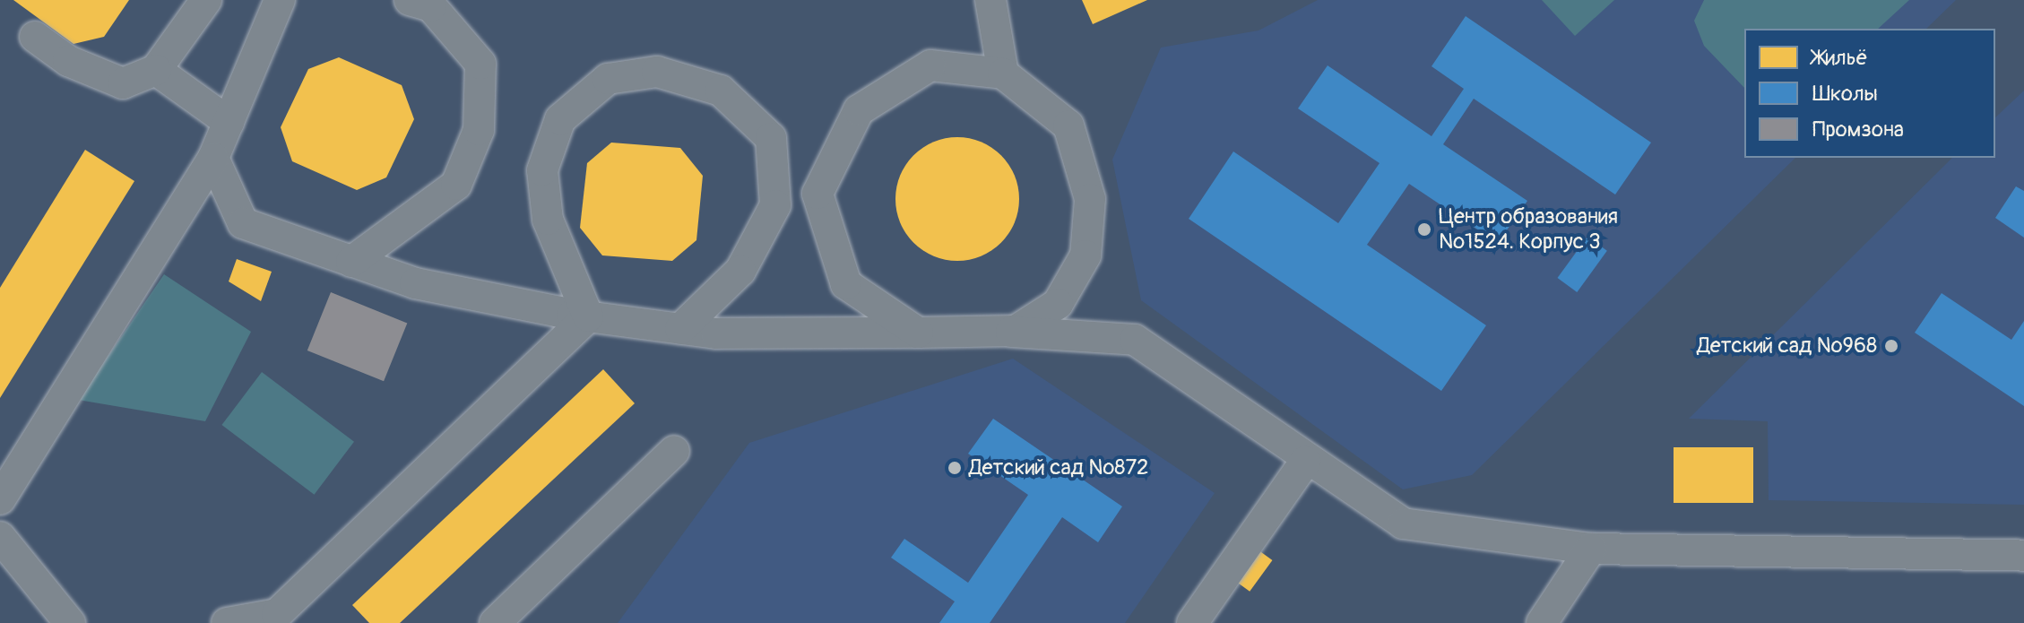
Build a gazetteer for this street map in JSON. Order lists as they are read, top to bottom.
{
  "places": ["Центр образования №1524. Корпус 3", "Детский сад №968", "Детский сад №872"],
  "legend": ["Жильё", "Школы", "Промзона"]
}
